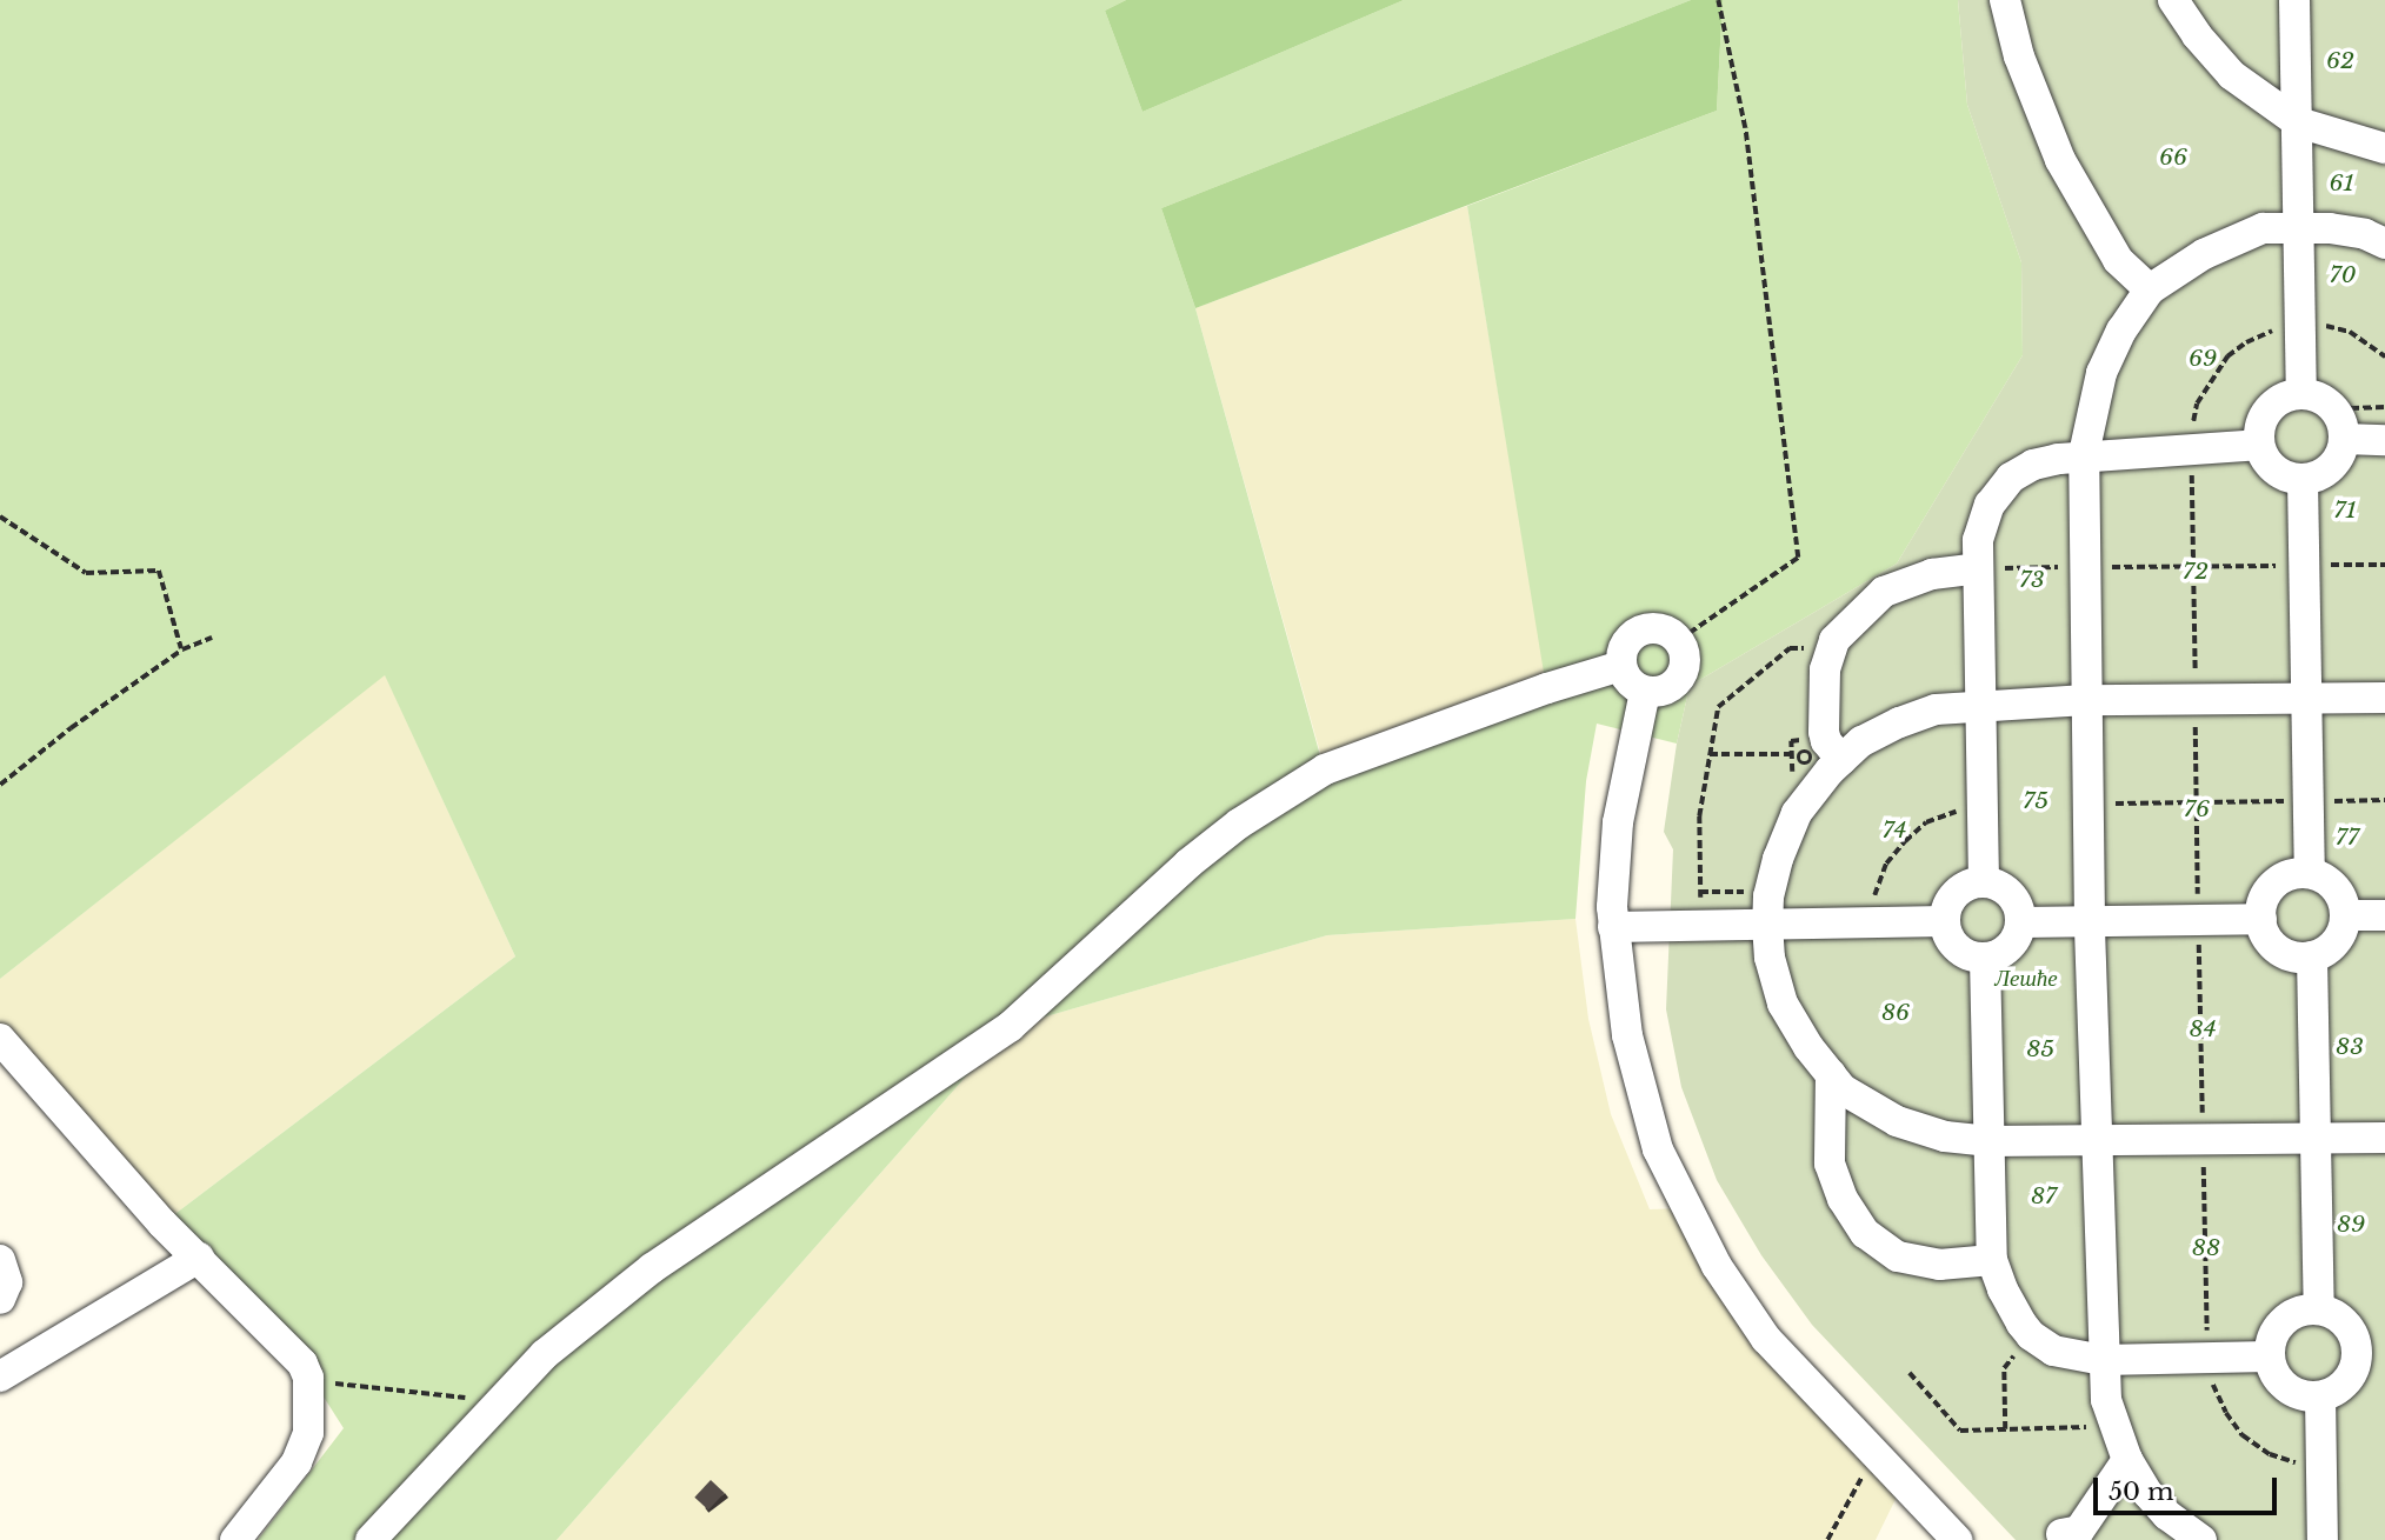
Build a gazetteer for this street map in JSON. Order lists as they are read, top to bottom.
{
  "parks": [
    "62",
    "66",
    "61",
    "70",
    "69",
    "71",
    "72",
    "73",
    "75",
    "76",
    "74",
    "77",
    "Лешће",
    "86",
    "84",
    "83",
    "85",
    "87",
    "89",
    "88"
  ],
  "scale_bar": "50 m"
}
